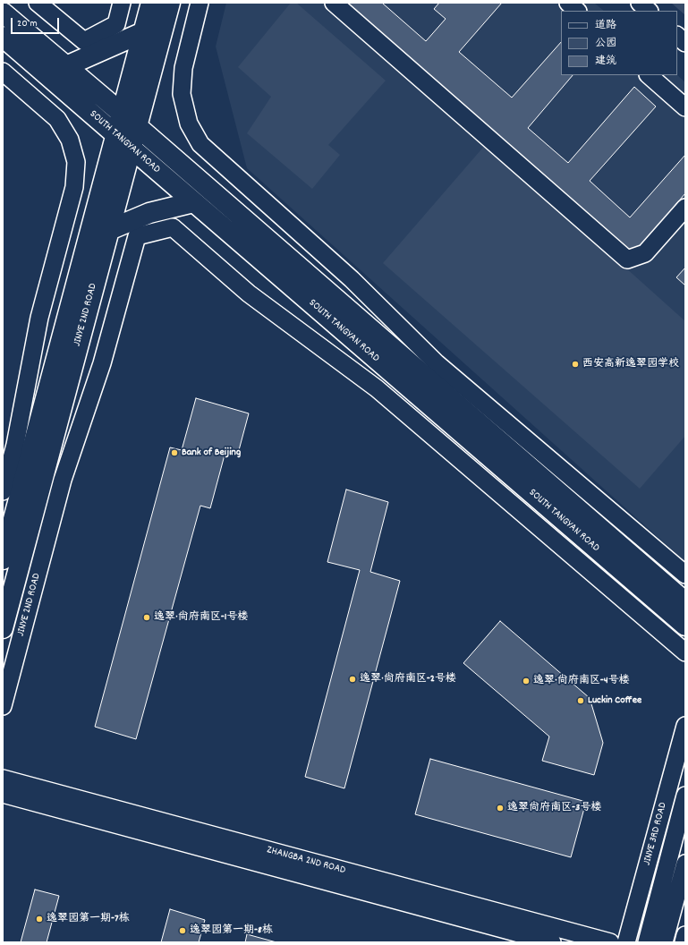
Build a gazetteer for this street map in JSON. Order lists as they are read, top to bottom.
{
  "streets": {
    "main road": ["SOUTH TANGYAN ROAD", "JINYE 2ND ROAD"],
    "street": ["JINYE 3RD ROAD", "ZHANGBA 2ND ROAD"]
  },
  "crossings": [
    ["SOUTH TANGYAN ROAD", "JINYE 2ND ROAD"]
  ],
  "places": [
    "西安高新逸翠园学校",
    "Bank of Beijing",
    "逸翠·尚府南区-1号楼",
    "逸翠·尚府南区-2号楼",
    "逸翠·尚府南区-4号楼",
    "Luckin Coffee",
    "逸翠尚府南区-3号楼",
    "逸翠园第一期-7栋",
    "逸翠园第一期-8栋"
  ],
  "legend": ["道路", "公园", "建筑"],
  "scale_bar": "20 m"
}
